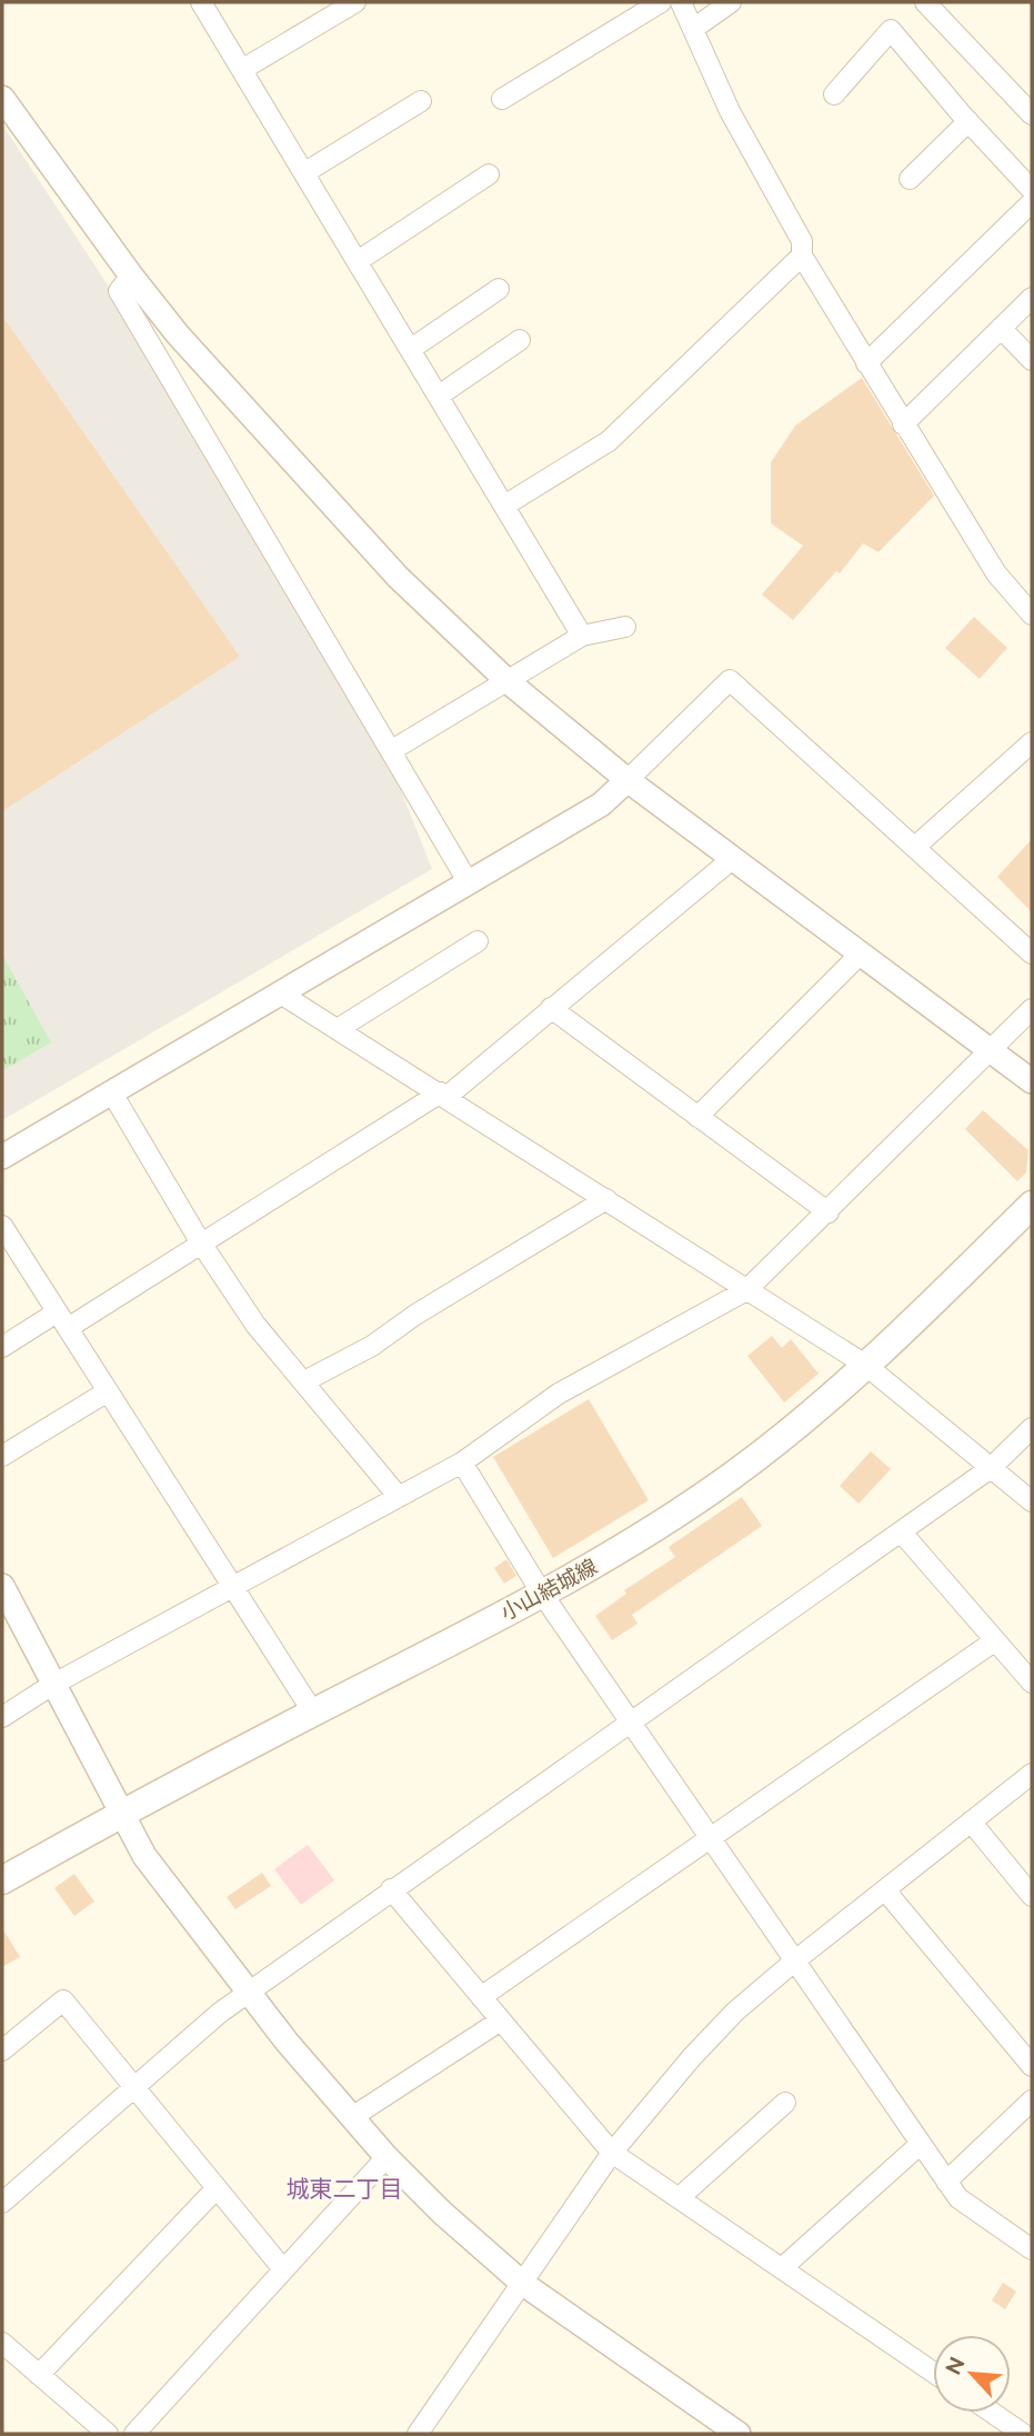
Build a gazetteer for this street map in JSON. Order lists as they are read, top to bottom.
{
  "streets": {
    "main road": ["小山結城線"]
  },
  "districts": ["城東二丁目"],
  "north": "top left"
}
